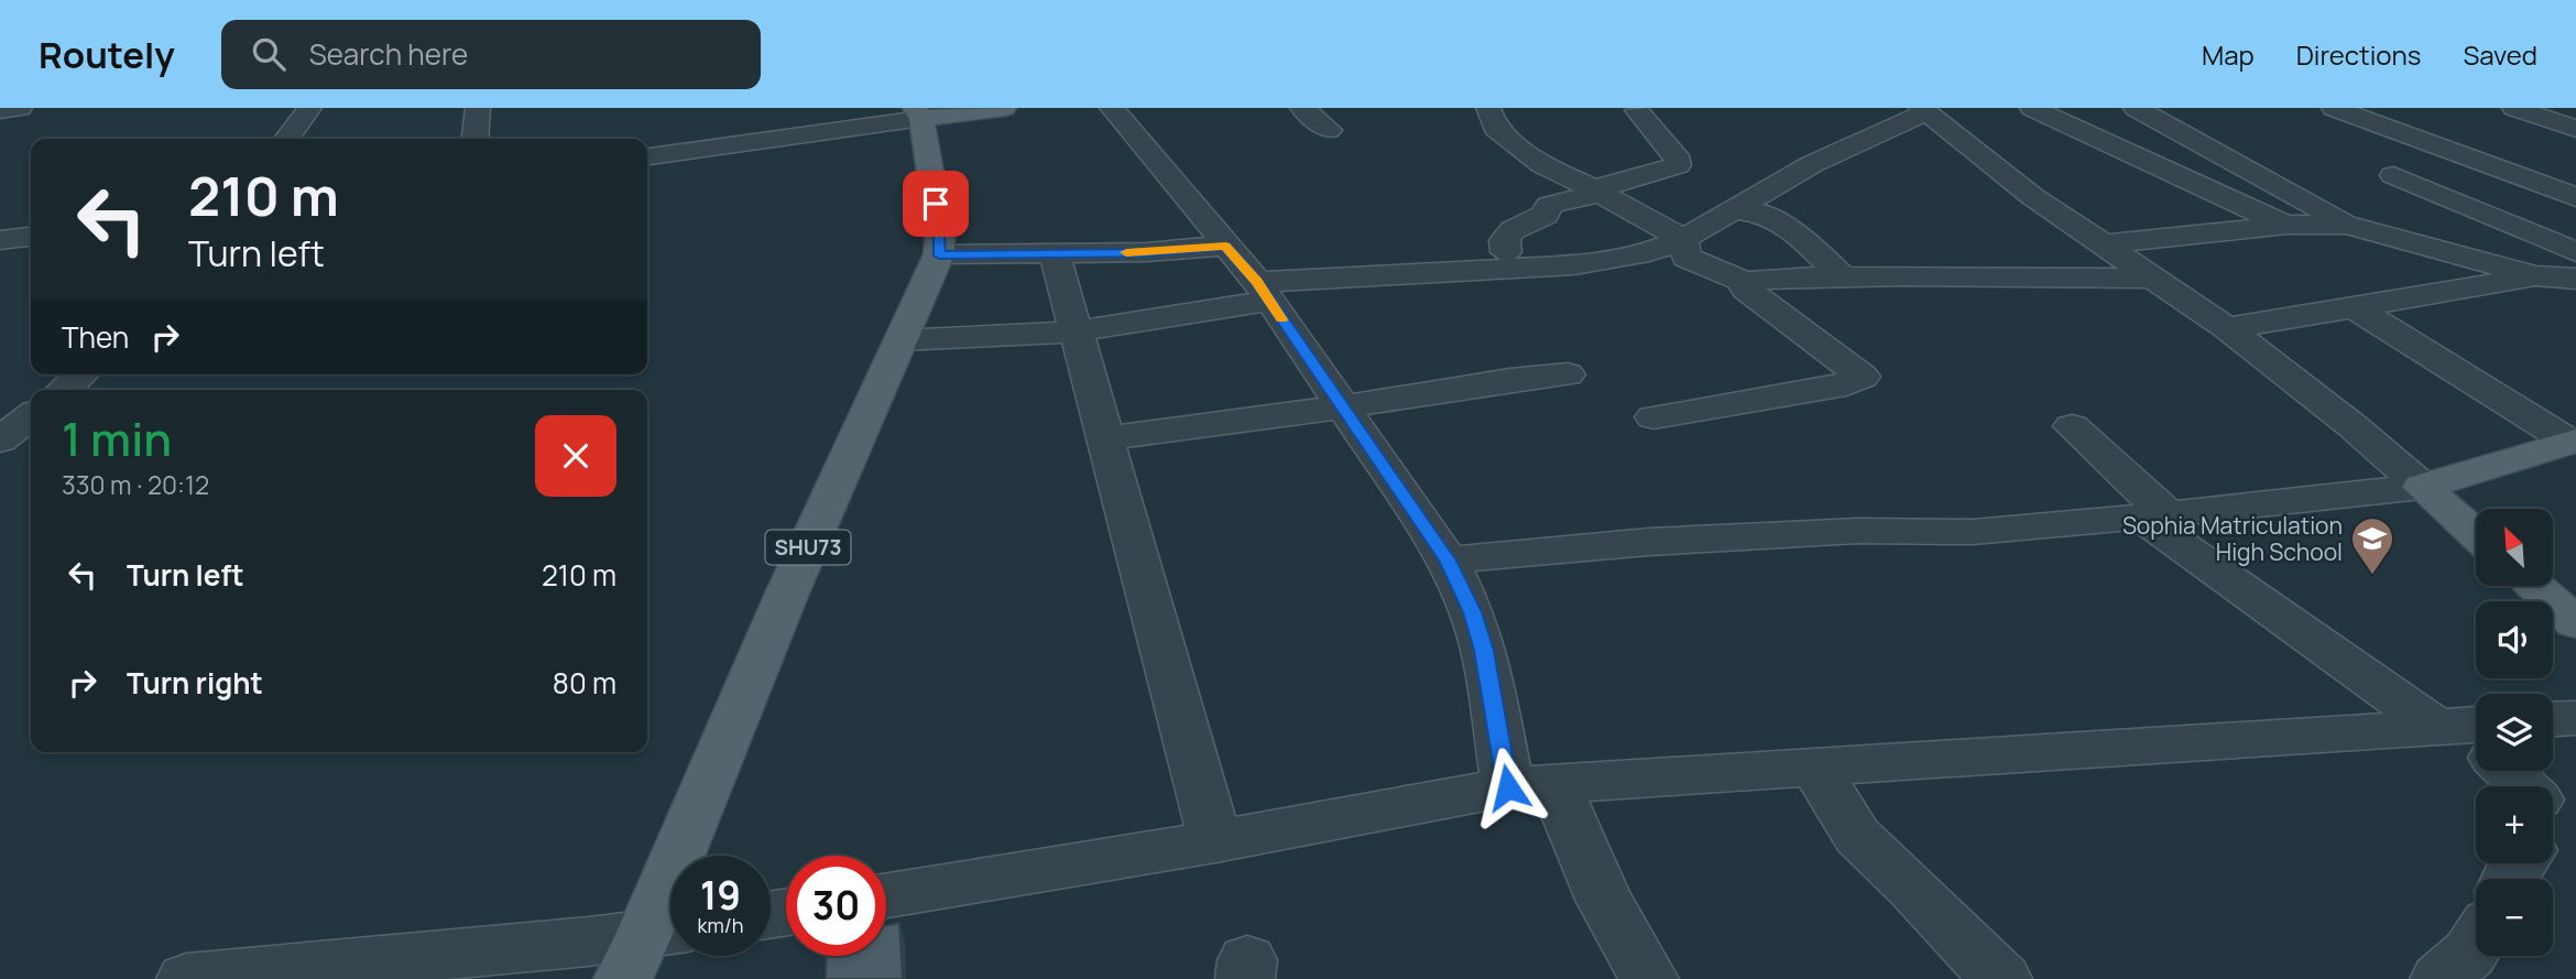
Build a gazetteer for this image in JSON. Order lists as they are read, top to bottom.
{
  "streets": {
    "main road": ["SHU73"]
  },
  "places": {
    "school or university": ["Sophia Matriculation High School"]
  },
  "north": "top left",
  "page": {
    "header": "Routely",
    "search": "Search here",
    "nav": ["Map", "Directions", "Saved"],
    "turn": ["210 m", "Turn left"],
    "then": "Then",
    "heading": ["1 min", "330 m · 20:12"],
    "map_buttons": ["+", "−"],
    "list": [
      {
        "name": "Turn left",
        "value": "210 m"
      },
      {
        "name": "Turn right",
        "value": "80 m"
      }
    ],
    "speed": "19 km/h",
    "limit": "30"
  }
}
